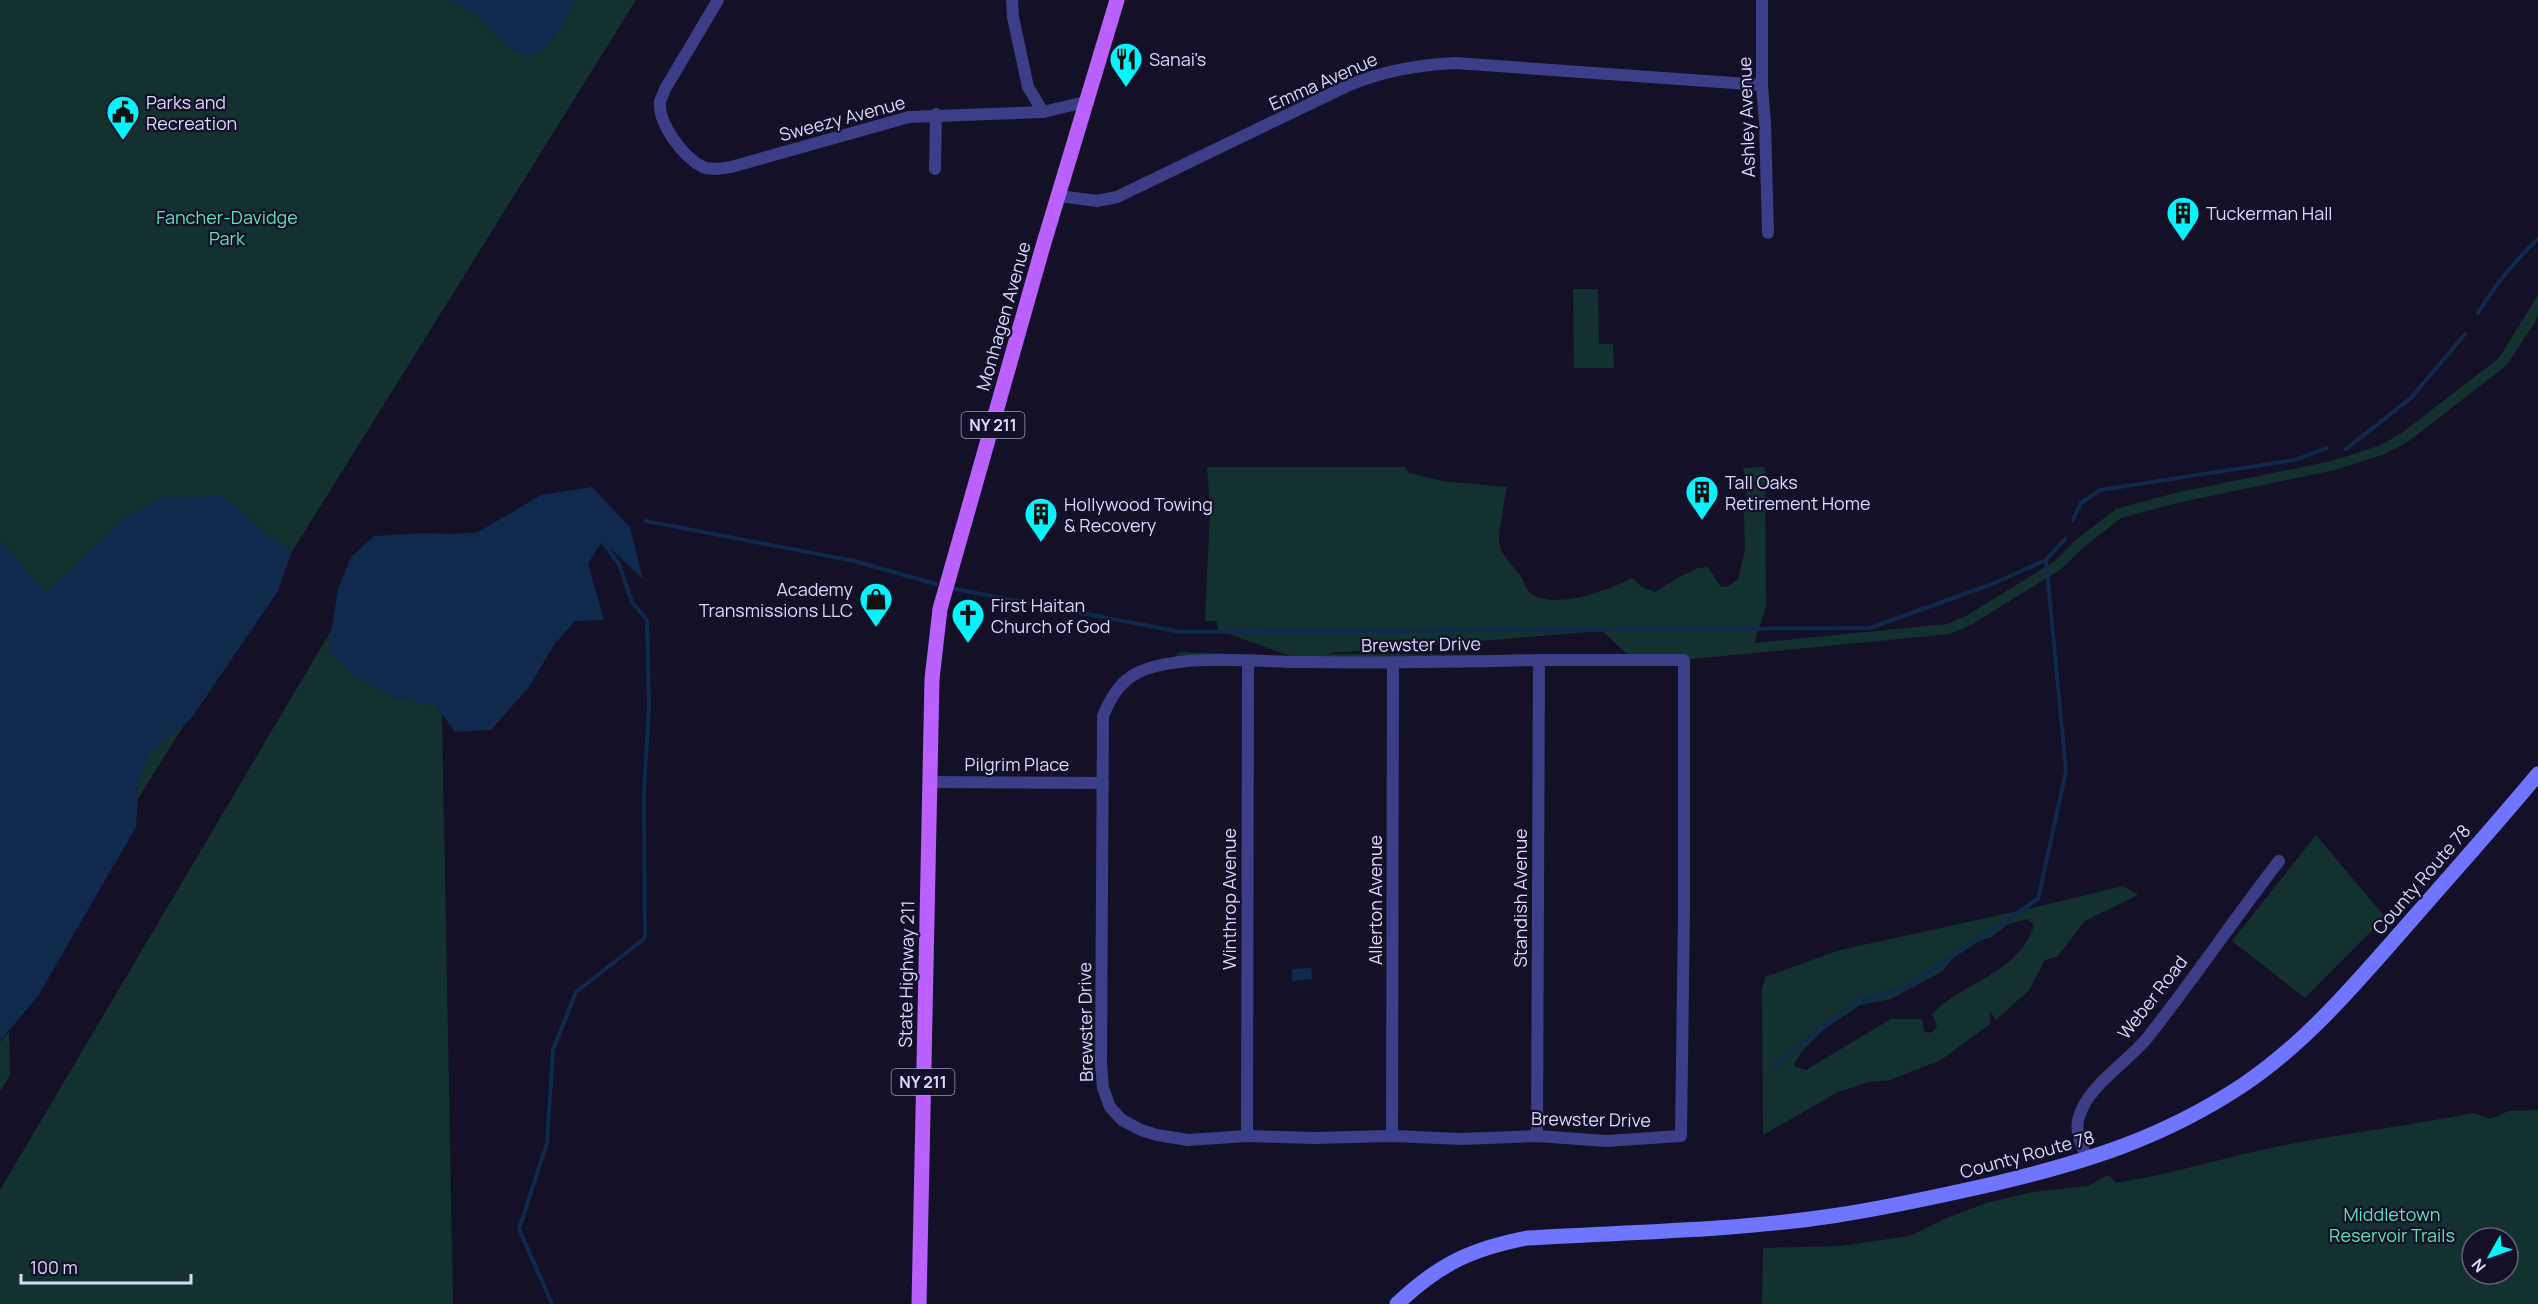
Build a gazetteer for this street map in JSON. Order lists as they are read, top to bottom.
{
  "streets": {
    "main road": ["Monhagen Avenue", "NY 211", "State Highway 211"],
    "street": [
      "Emma Avenue",
      "Ashley Avenue",
      "Sweezy Avenue",
      "Brewster Drive",
      "Pilgrim Place",
      "County Route 78",
      "Standish Avenue",
      "Winthrop Avenue",
      "Allerton Avenue",
      "Weber Road"
    ]
  },
  "crossings": [
    ["Emma Avenue", "Ashley Avenue"],
    ["Emma Avenue", "Monhagen Avenue"],
    ["Sweezy Avenue", "Monhagen Avenue"],
    ["Monhagen Avenue", "Pilgrim Place"],
    ["Monhagen Avenue", "State Highway 211"],
    ["Brewster Drive", "Pilgrim Place"],
    ["Brewster Drive", "Standish Avenue"],
    ["Brewster Drive", "Winthrop Avenue"],
    ["Brewster Drive", "Allerton Avenue"],
    ["County Route 78", "Weber Road"]
  ],
  "parks": ["Fancher-Davidge Park", "Middletown Reservoir Trails"],
  "places": {
    "restaurant": ["Sanai's"],
    "public building": ["Parks and Recreation"],
    "building": ["Tuckerman Hall", "Tall Oaks Retirement Home", "Hollywood Towing & Recovery"],
    "shop": ["Academy Transmissions LLC"],
    "church": ["First Haitan Church of God"]
  },
  "scale_bar": "100 m",
  "north": "bottom left"
}
